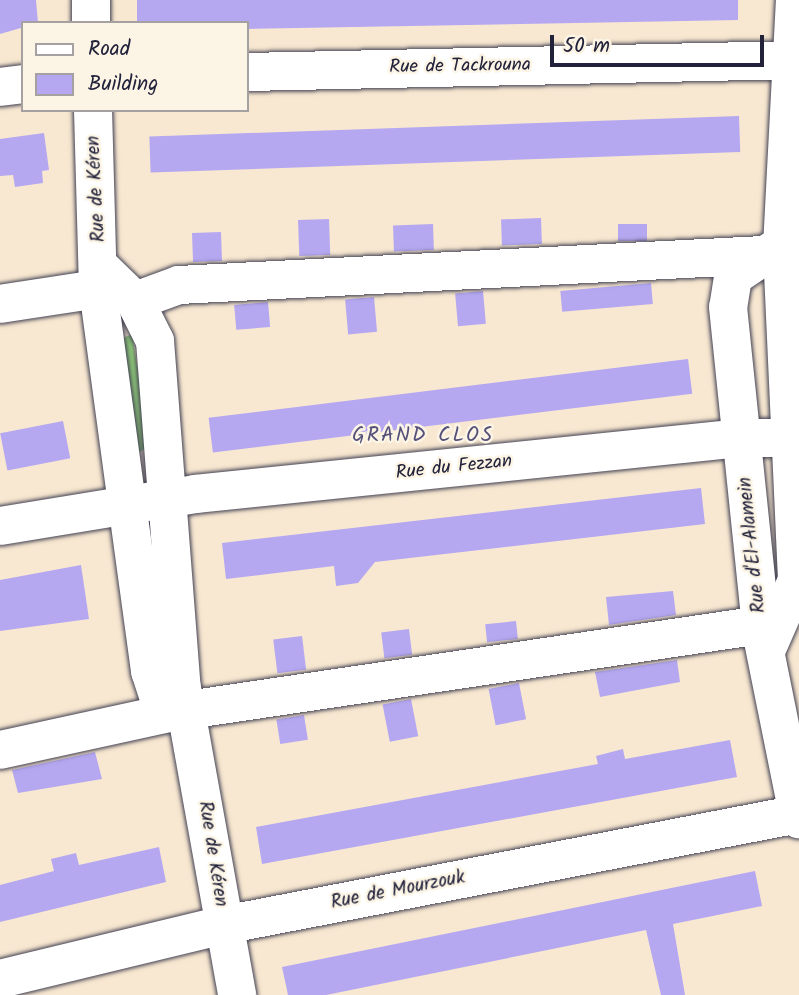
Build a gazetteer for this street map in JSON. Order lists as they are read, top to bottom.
{
  "streets": {
    "street": [
      "Rue de Tackrouna",
      "Rue de Kéren",
      "Rue du Fezzan",
      "Rue d'El-Alamein",
      "Rue de Mourzouk"
    ]
  },
  "crossings": [
    ["Rue de Tackrouna", "Rue d'El-Alamein"],
    ["Rue de Kéren", "Rue du Fezzan"],
    ["Rue de Kéren", "Rue de Mourzouk"],
    ["Rue du Fezzan", "Rue d'El-Alamein"],
    ["Rue d'El-Alamein", "Rue de Mourzouk"]
  ],
  "districts": ["GRAND CLOS"],
  "legend": ["Road", "Building"],
  "scale_bar": "50 m"
}
